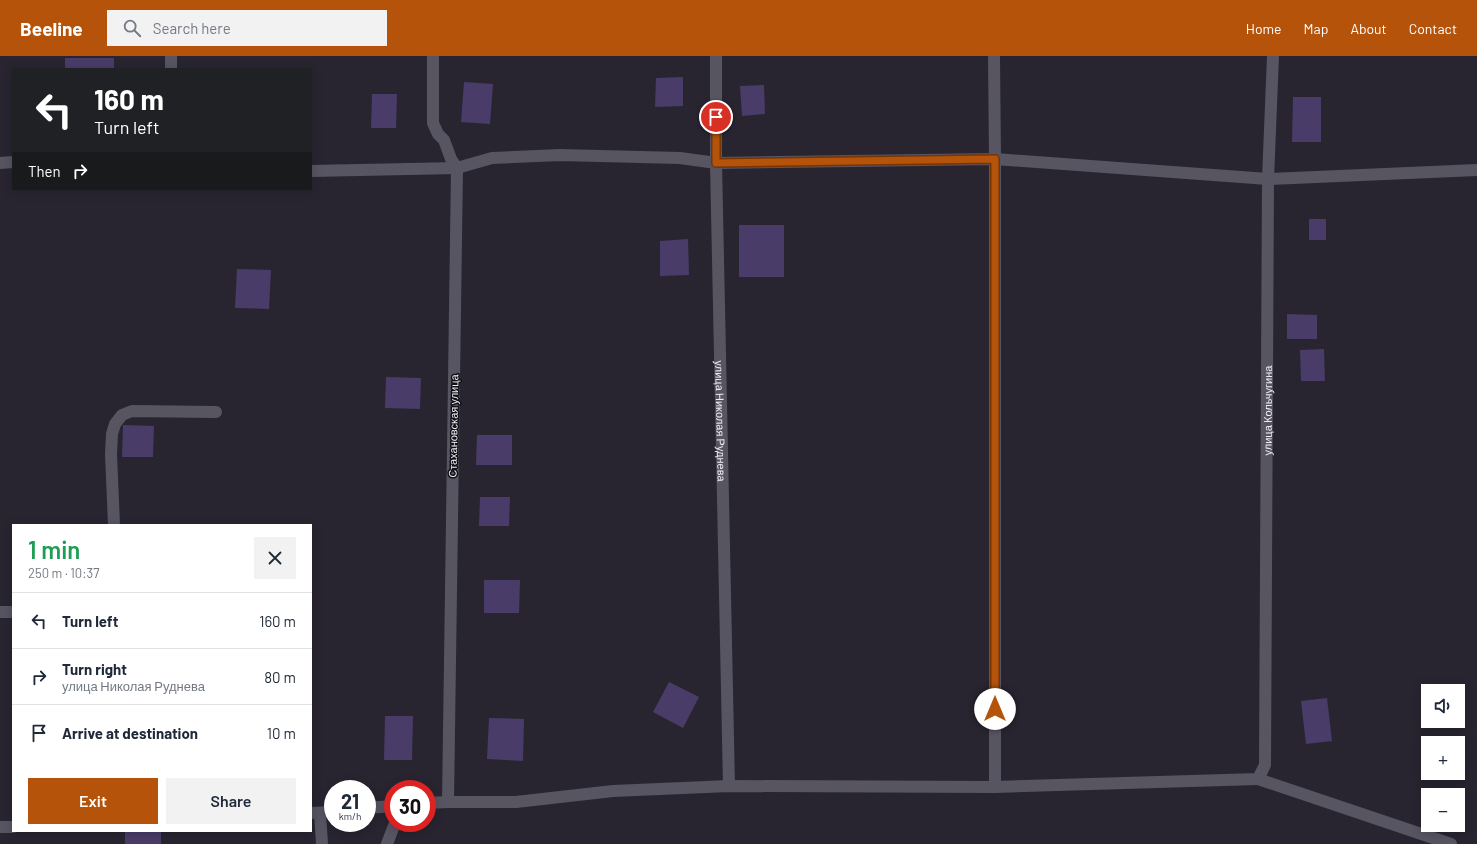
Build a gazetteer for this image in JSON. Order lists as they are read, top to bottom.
{
  "streets": {
    "street": ["улица Кольчугина", "улица Николая Руднева", "Стахановская улица"]
  },
  "page": {
    "header": "Beeline",
    "search": "Search here",
    "nav": [
      "Home",
      "Map",
      "About",
      "Contact"
    ],
    "turn": ["160 m", "Turn left"],
    "then": "Then",
    "heading": ["1 min", "250 m · 10:37"],
    "list": [
      {
        "name": "Turn left",
        "value": "160 m"
      },
      {
        "name": "Turn right",
        "note": "улица Николая Руднева",
        "value": "80 m"
      },
      {
        "name": "Arrive at destination",
        "value": "10 m"
      }
    ],
    "map_buttons": ["+", "−"],
    "buttons": ["Exit", "Share"],
    "speed": "21 km/h",
    "limit": "30"
  }
}
